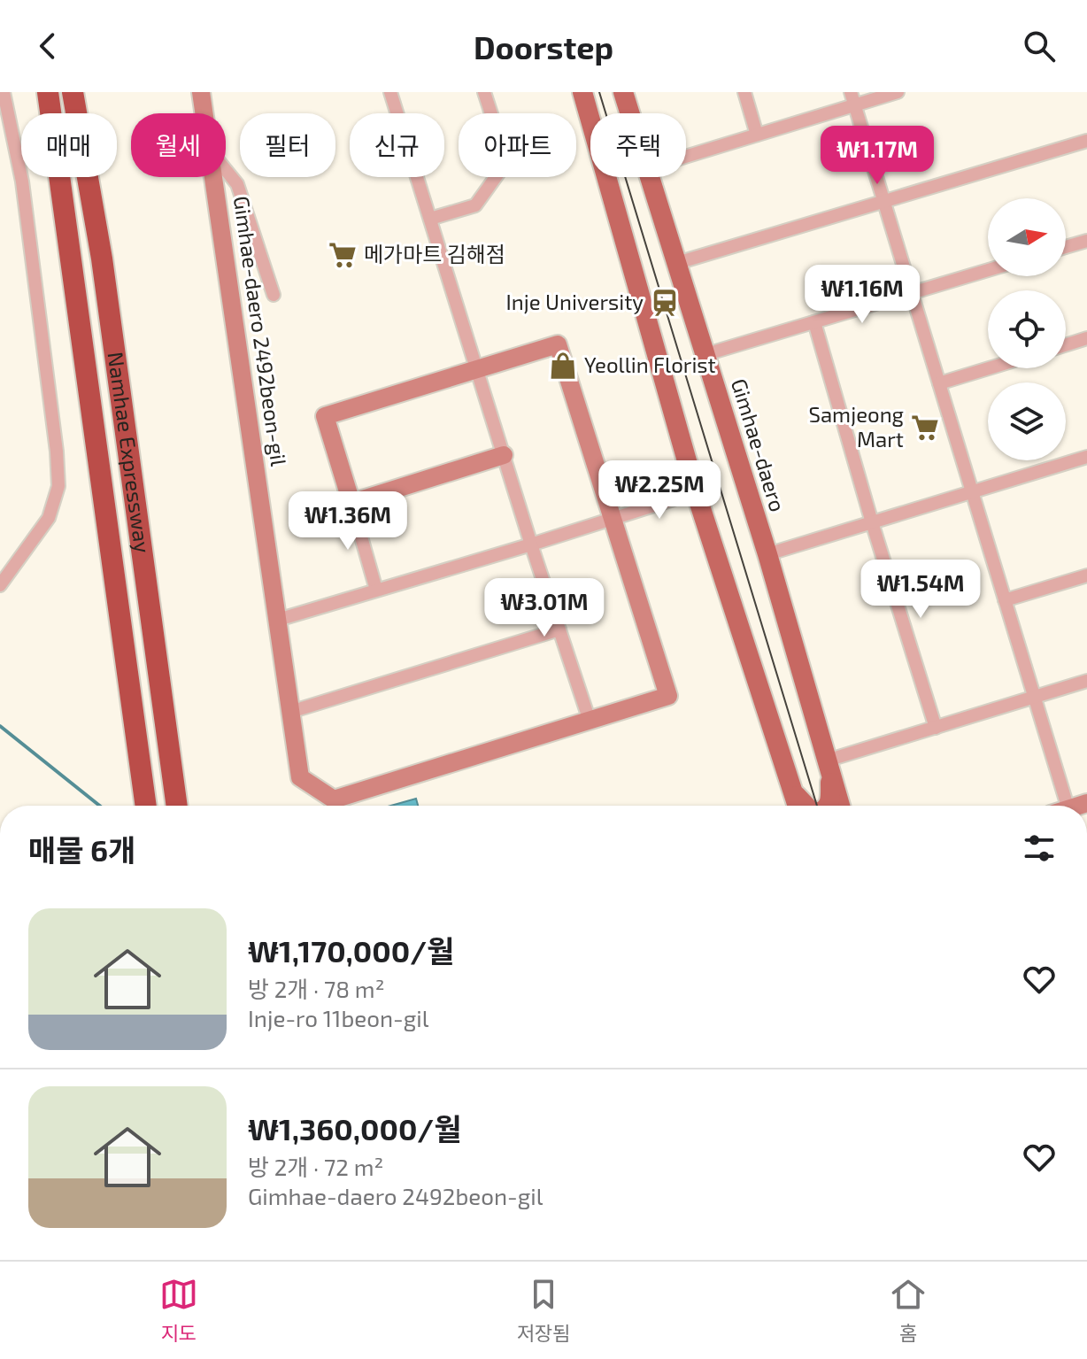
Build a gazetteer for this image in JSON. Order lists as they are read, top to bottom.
{
  "streets": {
    "highway": ["Namhae Expressway"],
    "main road": ["Gimhae-daero"],
    "street": ["Gimhae-daero 2492beon-gil"]
  },
  "places": {
    "supermarket": ["메가마트 김해점", "Samjeong Mart"],
    "station": ["Inje University"],
    "shop": ["Yeollin Florist"]
  },
  "north": "right",
  "page": {
    "header": "Doorstep",
    "chip": [
      "매매",
      "월세",
      "필터",
      "신규",
      "아파트",
      "주택"
    ],
    "price": [
      "₩1.17M",
      "₩1.16M",
      "₩2.25M",
      "₩1.36M",
      "₩1.54M",
      "₩3.01M"
    ],
    "heading": "매물 6개",
    "list": [
      {
        "name": "₩1,170,000/월",
        "note": "방 2개 · 78 m² · Inje-ro 11beon-gil"
      },
      {
        "name": "₩1,360,000/월",
        "note": "방 2개 · 72 m² · Gimhae-daero 2492beon-gil"
      }
    ],
    "tabs": ["지도", "저장됨", "홈"]
  }
}
